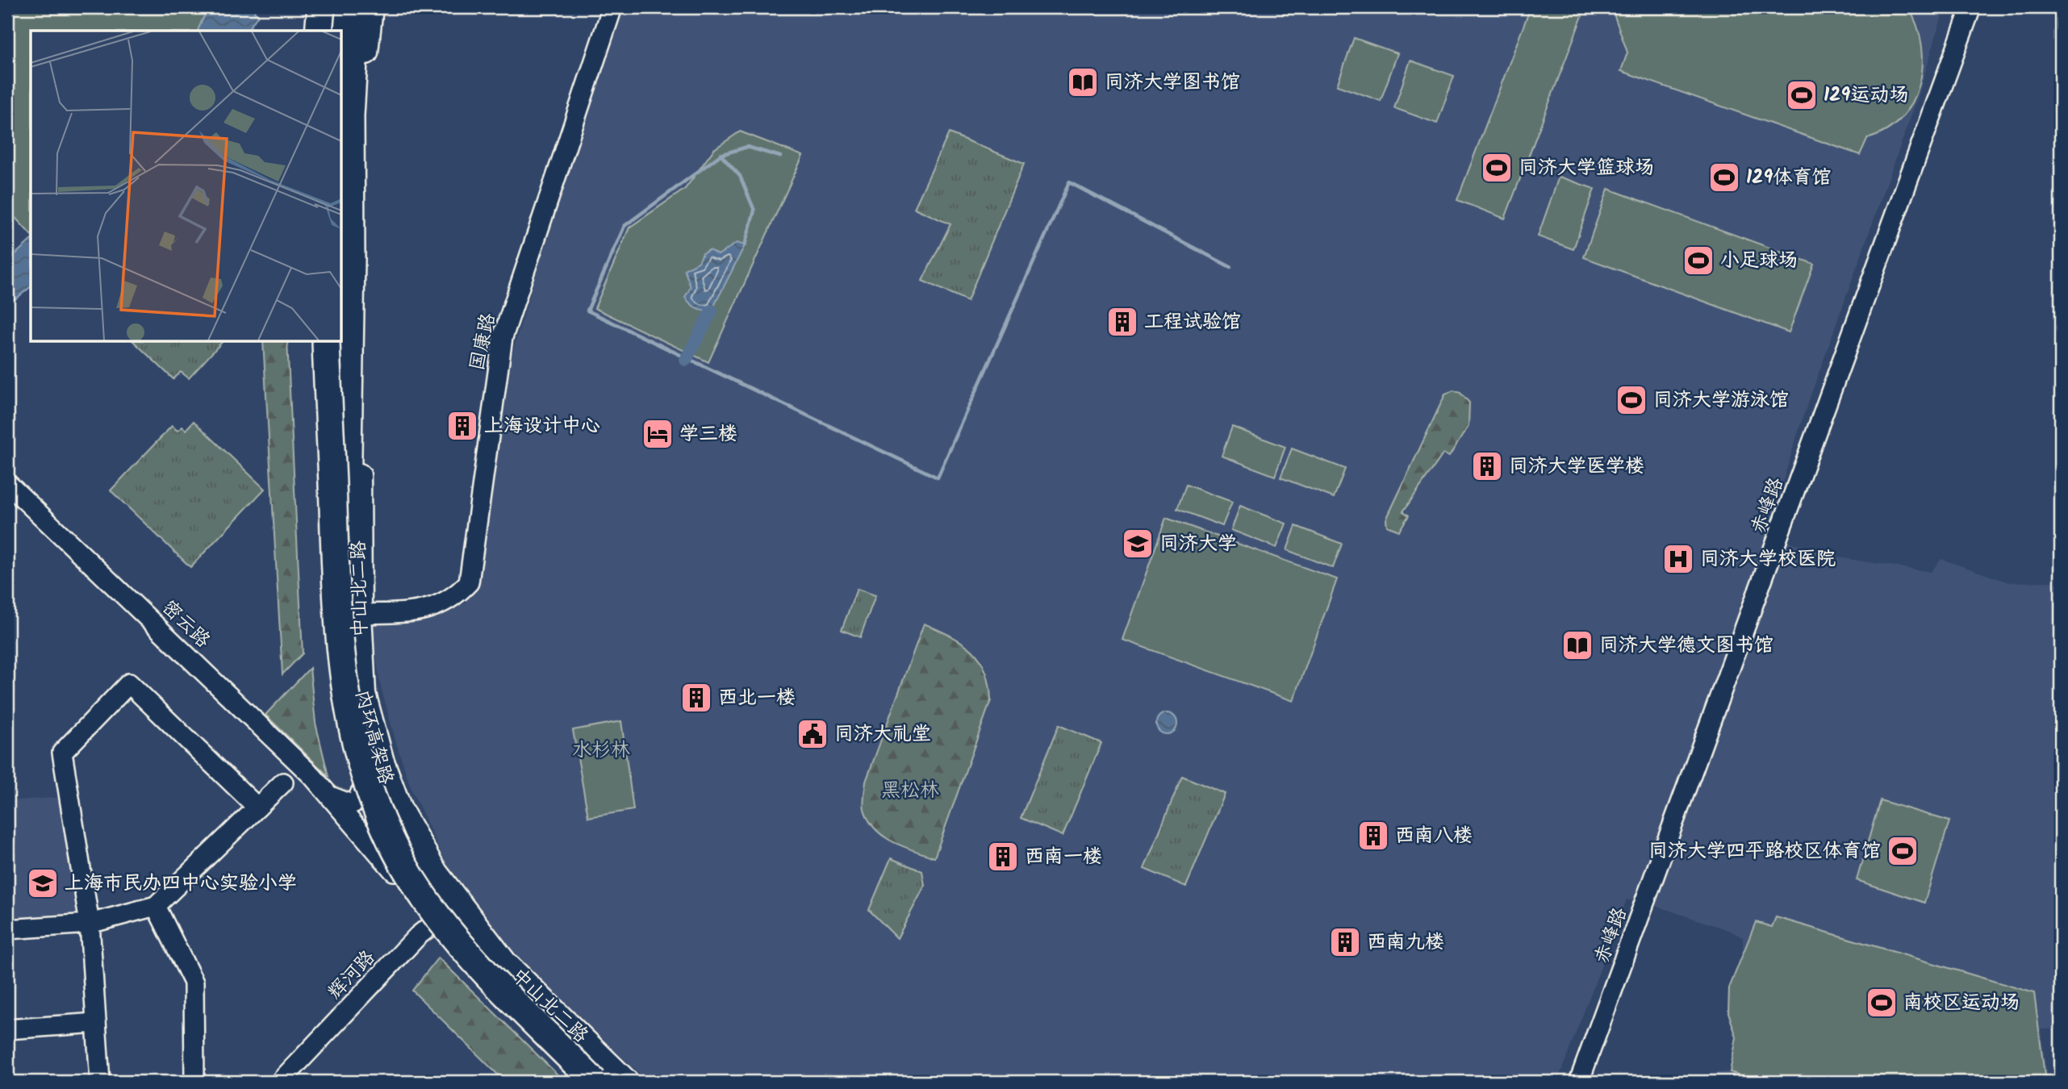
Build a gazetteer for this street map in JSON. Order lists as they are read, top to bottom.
{
  "streets": {
    "highway": ["内环高架路"],
    "main road": ["中山北二路"],
    "street": [
      "国康路",
      "赤峰路",
      "密云路",
      "辉河路"
    ]
  },
  "crossings": [
    ["国康路", "中山北二路"],
    ["中山北二路", "密云路"],
    ["中山北二路", "内环高架路"],
    ["中山北二路", "辉河路"]
  ],
  "parks": ["水杉林", "黑松林"],
  "places": {
    "library": ["同济大学图书馆", "同济大学德文图书馆"],
    "sports": [
      "129运动场",
      "同济大学篮球场",
      "129体育馆",
      "小足球场",
      "同济大学游泳馆",
      "同济大学四平路校区体育馆",
      "南校区运动场"
    ],
    "building": [
      "工程试验馆",
      "上海设计中心",
      "同济大学医学楼",
      "西北一楼",
      "西南八楼",
      "西南一楼",
      "西南九楼"
    ],
    "hotel": ["学三楼"],
    "school or university": ["同济大学", "上海市民办四中心实验小学"],
    "hospital": ["同济大学校医院"],
    "public building": ["同济大礼堂"]
  }
}
